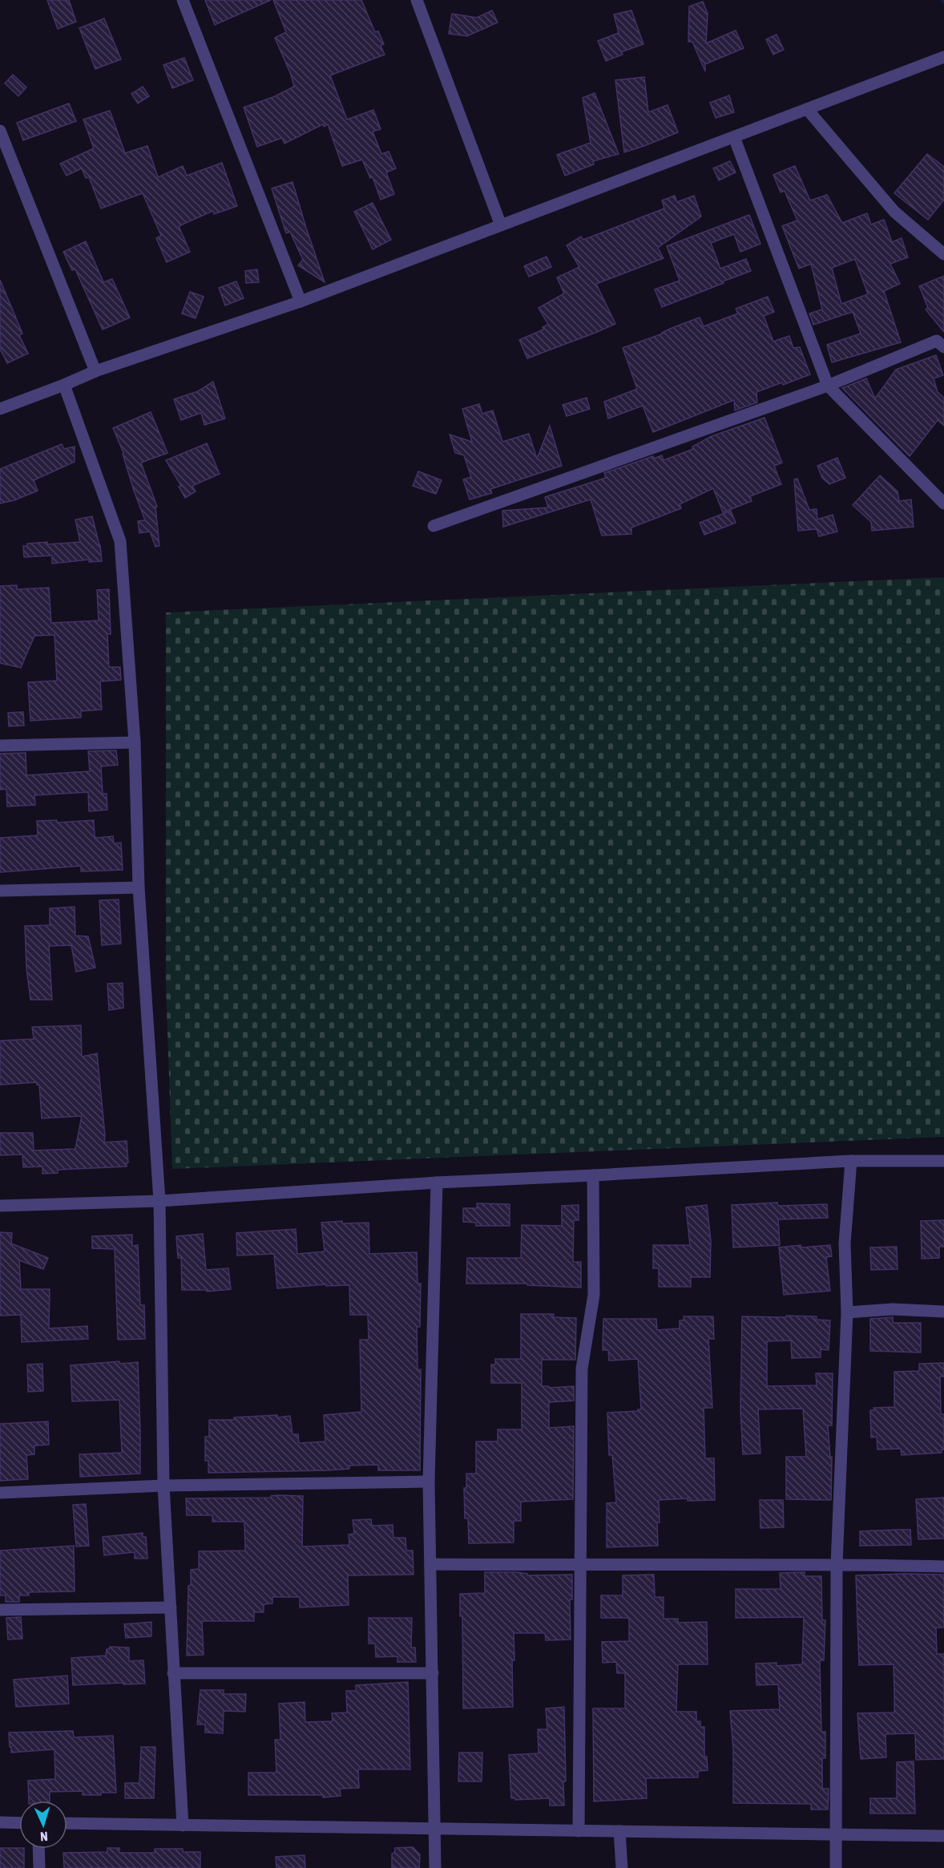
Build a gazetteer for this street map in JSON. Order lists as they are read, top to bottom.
{
  "north": "bottom"
}
